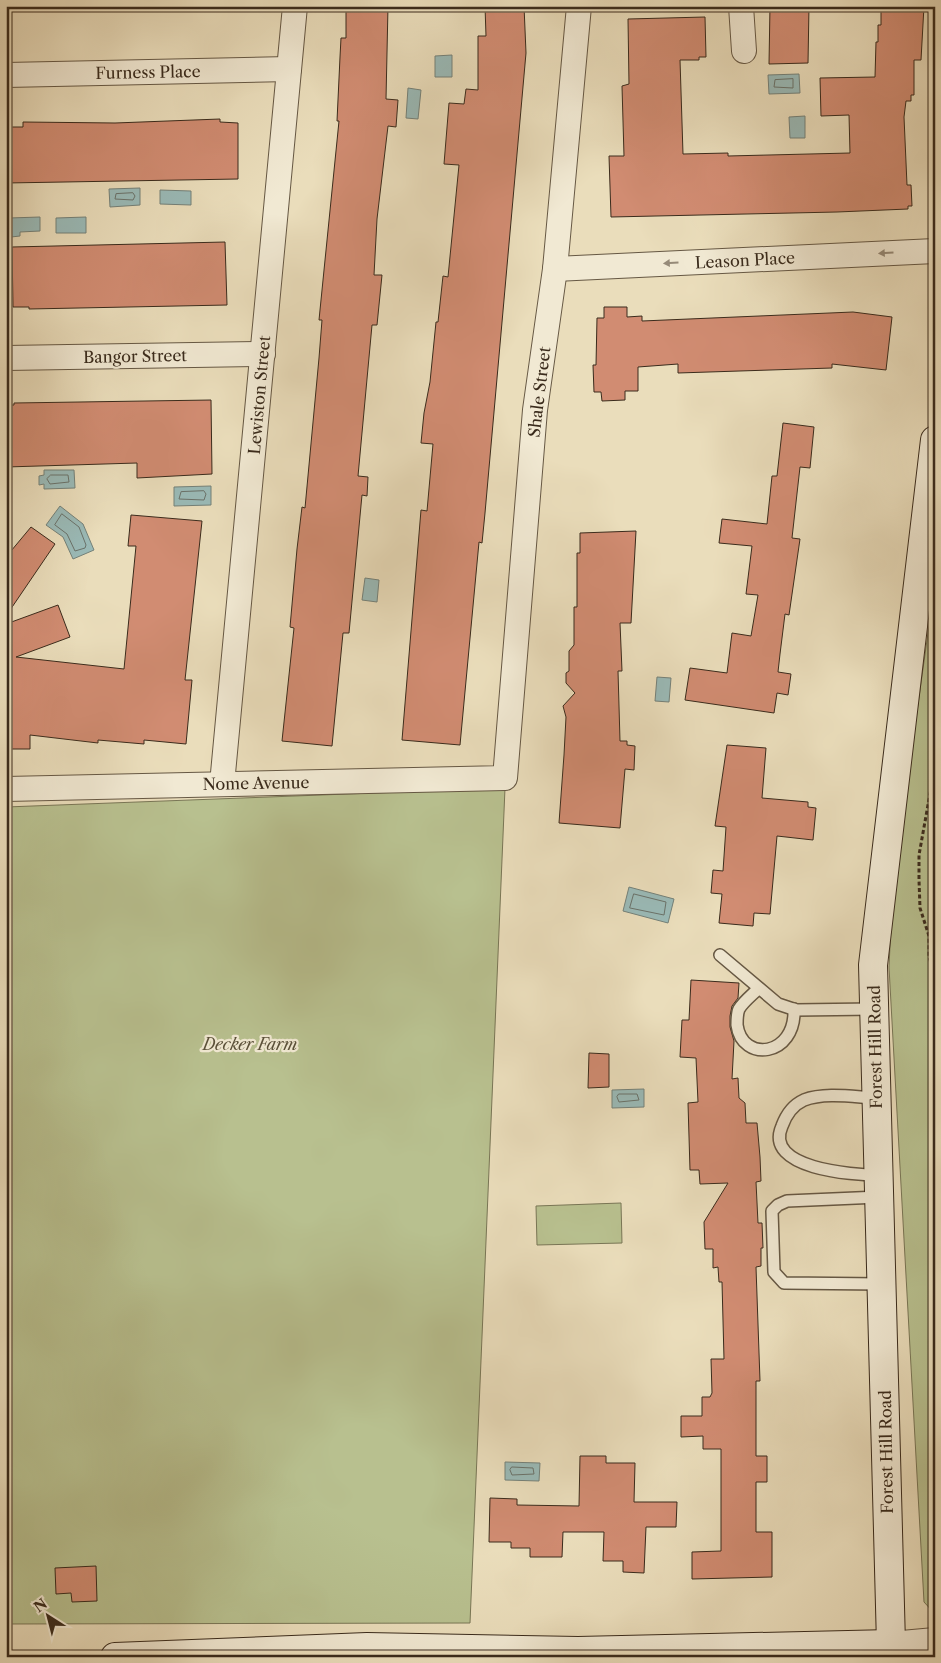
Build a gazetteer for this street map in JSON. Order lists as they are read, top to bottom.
{
  "streets": {
    "street": [
      "Furness Place",
      "Leason Place",
      "Bangor Street",
      "Shale Street",
      "Lewiston Street",
      "Nome Avenue",
      "Forest Hill Road"
    ]
  },
  "crossings": [
    ["Furness Place", "Lewiston Street"],
    ["Leason Place", "Shale Street"],
    ["Bangor Street", "Lewiston Street"],
    ["Shale Street", "Nome Avenue"],
    ["Lewiston Street", "Nome Avenue"]
  ],
  "one_way": ["Leason Place"],
  "parks": ["Decker Farm"],
  "north": "top left"
}
